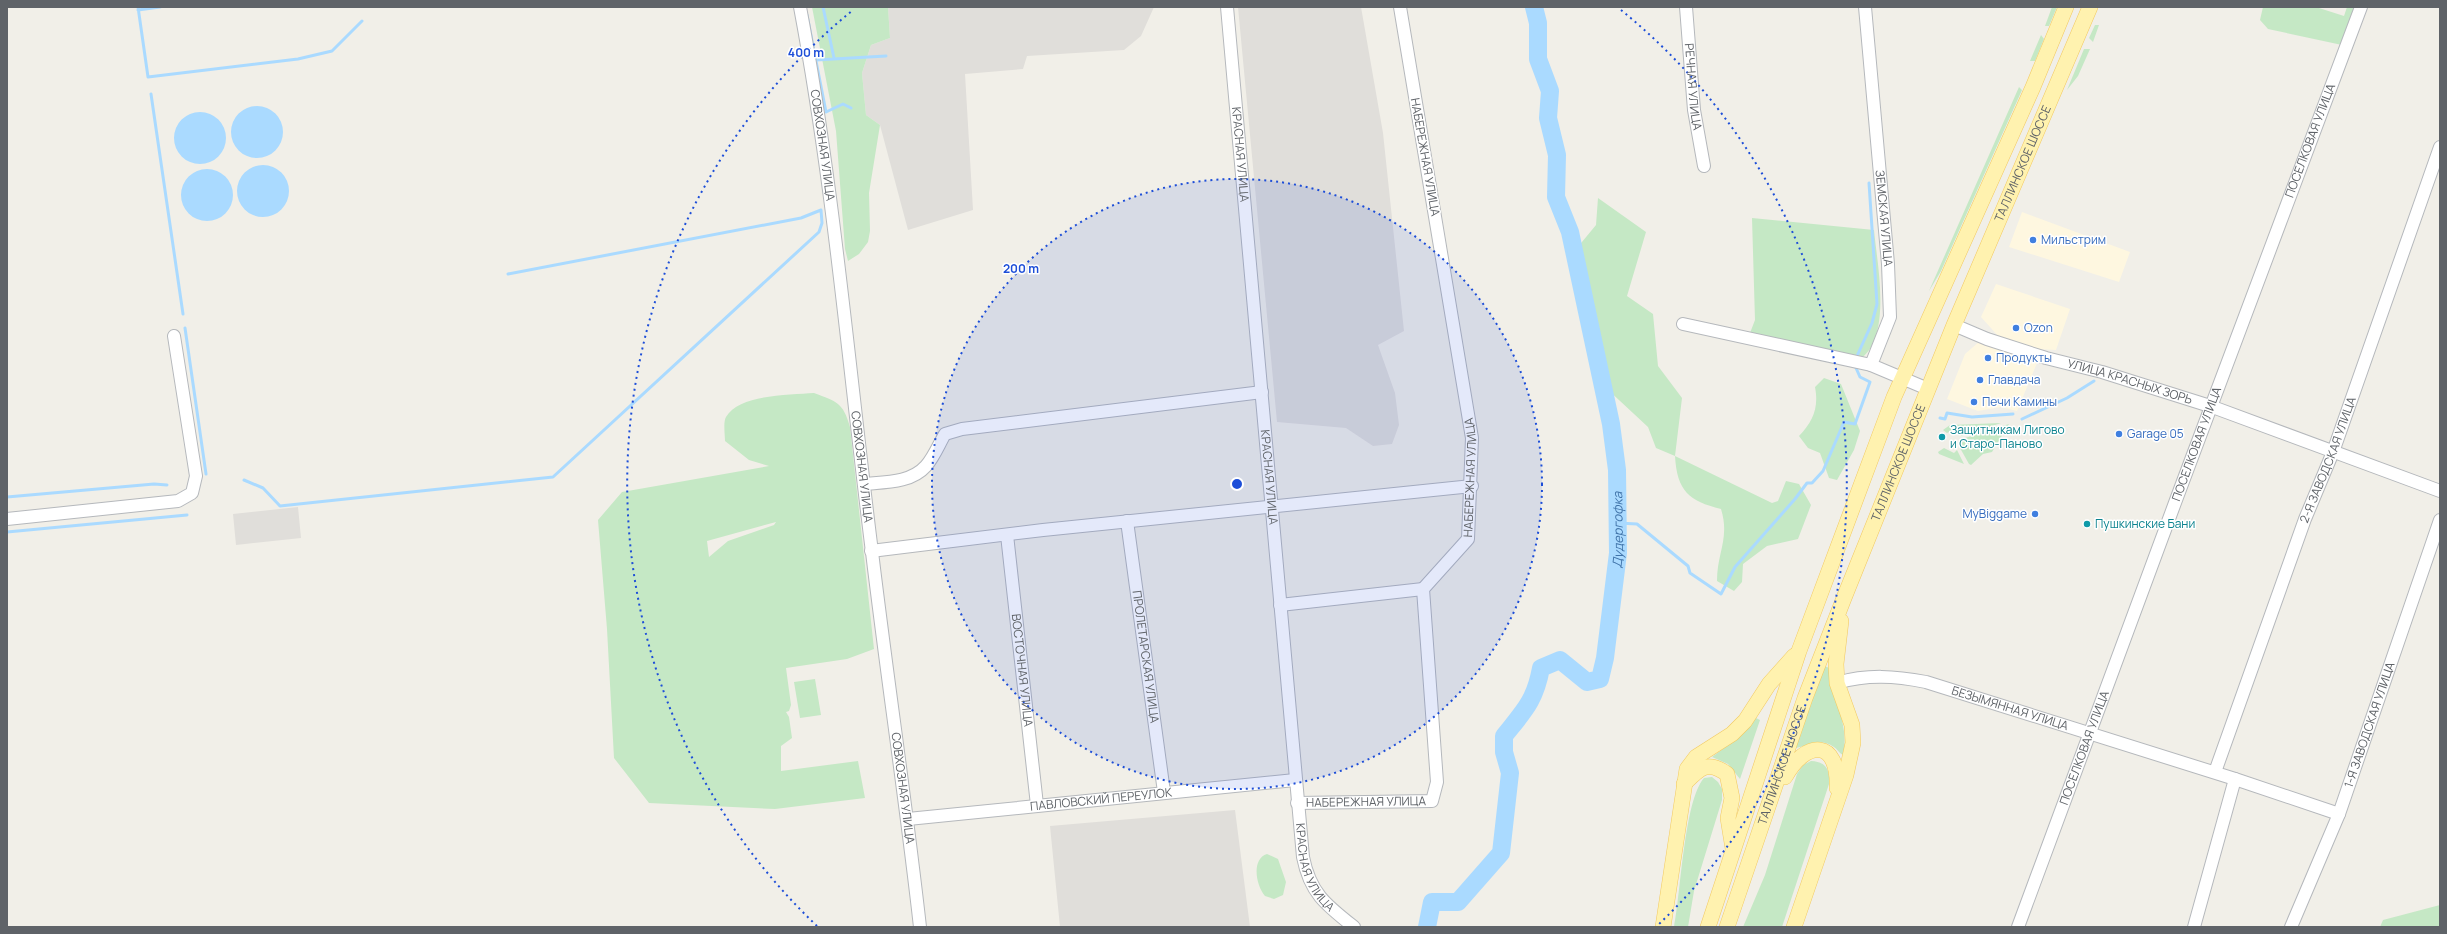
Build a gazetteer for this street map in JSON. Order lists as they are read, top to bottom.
{
  "streets": {
    "main road": ["ТАЛЛИНСКОЕ ШОССЕ"],
    "street": [
      "РЕЧНАЯ УЛИЦА",
      "ПОСЕЛКОВАЯ УЛИЦА",
      "СОВХОЗНАЯ УЛИЦА",
      "КРАСНАЯ УЛИЦА",
      "НАБЕРЕЖНАЯ УЛИЦА",
      "ЗЕМСКАЯ УЛИЦА",
      "УЛИЦА КРАСНЫХ ЗОРЬ",
      "2-Я ЗАВОДСКАЯ УЛИЦА",
      "ПРОЛЕТАРСКАЯ УЛИЦА",
      "ВОСТОЧНАЯ УЛИЦА",
      "БЕЗЫМЯННАЯ УЛИЦА",
      "1-Я ЗАВОДСКАЯ УЛИЦА",
      "ПАВЛОВСКИЙ ПЕРЕУЛОК"
    ]
  },
  "crossings": [
    ["ПОСЕЛКОВАЯ УЛИЦА", "УЛИЦА КРАСНЫХ ЗОРЬ"],
    ["ПОСЕЛКОВАЯ УЛИЦА", "БЕЗЫМЯННАЯ УЛИЦА"],
    ["СОВХОЗНАЯ УЛИЦА", "ПАВЛОВСКИЙ ПЕРЕУЛОК"],
    ["КРАСНАЯ УЛИЦА", "НАБЕРЕЖНАЯ УЛИЦА"],
    ["КРАСНАЯ УЛИЦА", "ПАВЛОВСКИЙ ПЕРЕУЛОК"],
    ["ТАЛЛИНСКОЕ ШОССЕ", "УЛИЦА КРАСНЫХ ЗОРЬ"],
    ["УЛИЦА КРАСНЫХ ЗОРЬ", "2-Я ЗАВОДСКАЯ УЛИЦА"],
    ["2-Я ЗАВОДСКАЯ УЛИЦА", "БЕЗЫМЯННАЯ УЛИЦА"],
    ["ПРОЛЕТАРСКАЯ УЛИЦА", "ПАВЛОВСКИЙ ПЕРЕУЛОК"],
    ["ВОСТОЧНАЯ УЛИЦА", "ПАВЛОВСКИЙ ПЕРЕУЛОК"],
    ["БЕЗЫМЯННАЯ УЛИЦА", "1-Я ЗАВОДСКАЯ УЛИЦА"]
  ],
  "water": ["Дудергофка"],
  "places": [
    "Мильстрим",
    "Ozon",
    "Продукты",
    "Главдача",
    "Печи Камины",
    "Garage 05",
    "Защитникам Лигово и Старо-Паново",
    "MyBiggame",
    "Пушкинские Бани"
  ],
  "rings": ["400 m", "200 m"]
}
